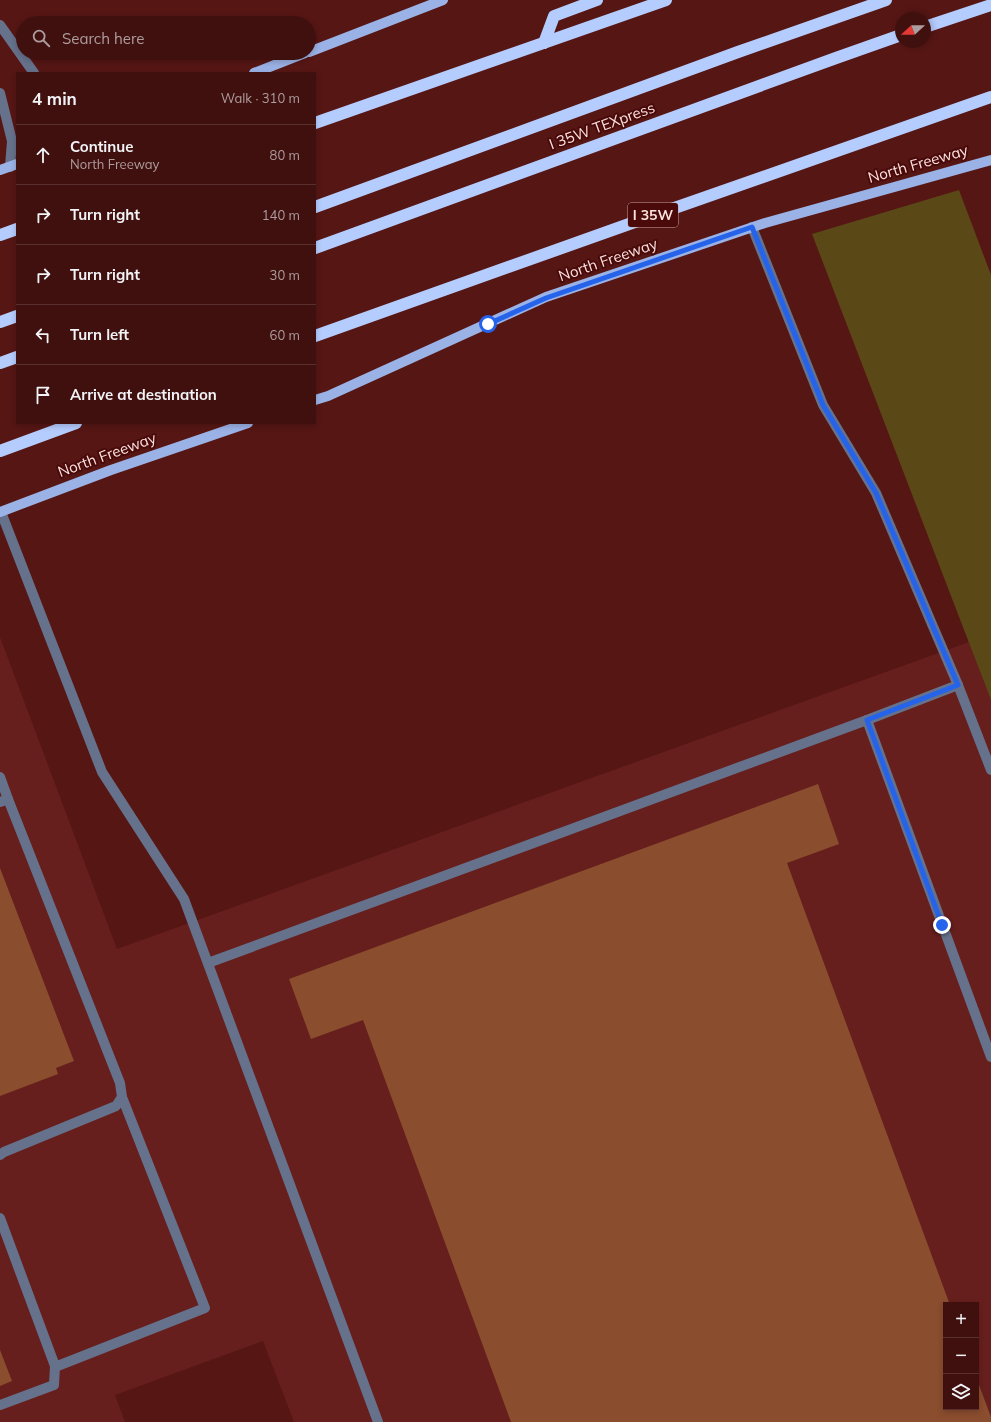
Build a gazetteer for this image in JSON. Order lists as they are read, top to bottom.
{
  "streets": {
    "highway": ["I 35W TEXpress", "North Freeway", "I 35W"]
  },
  "north": "left",
  "page": {
    "search": "Search here",
    "heading": ["4 min", "Walk · 310 m"],
    "list": [
      ["Continue", "North Freeway", "80 m"],
      ["Turn right", "140 m"],
      ["Turn right", "30 m"],
      ["Turn left", "60 m"],
      "Arrive at destination"
    ],
    "map_buttons": ["+", "−"]
  }
}
